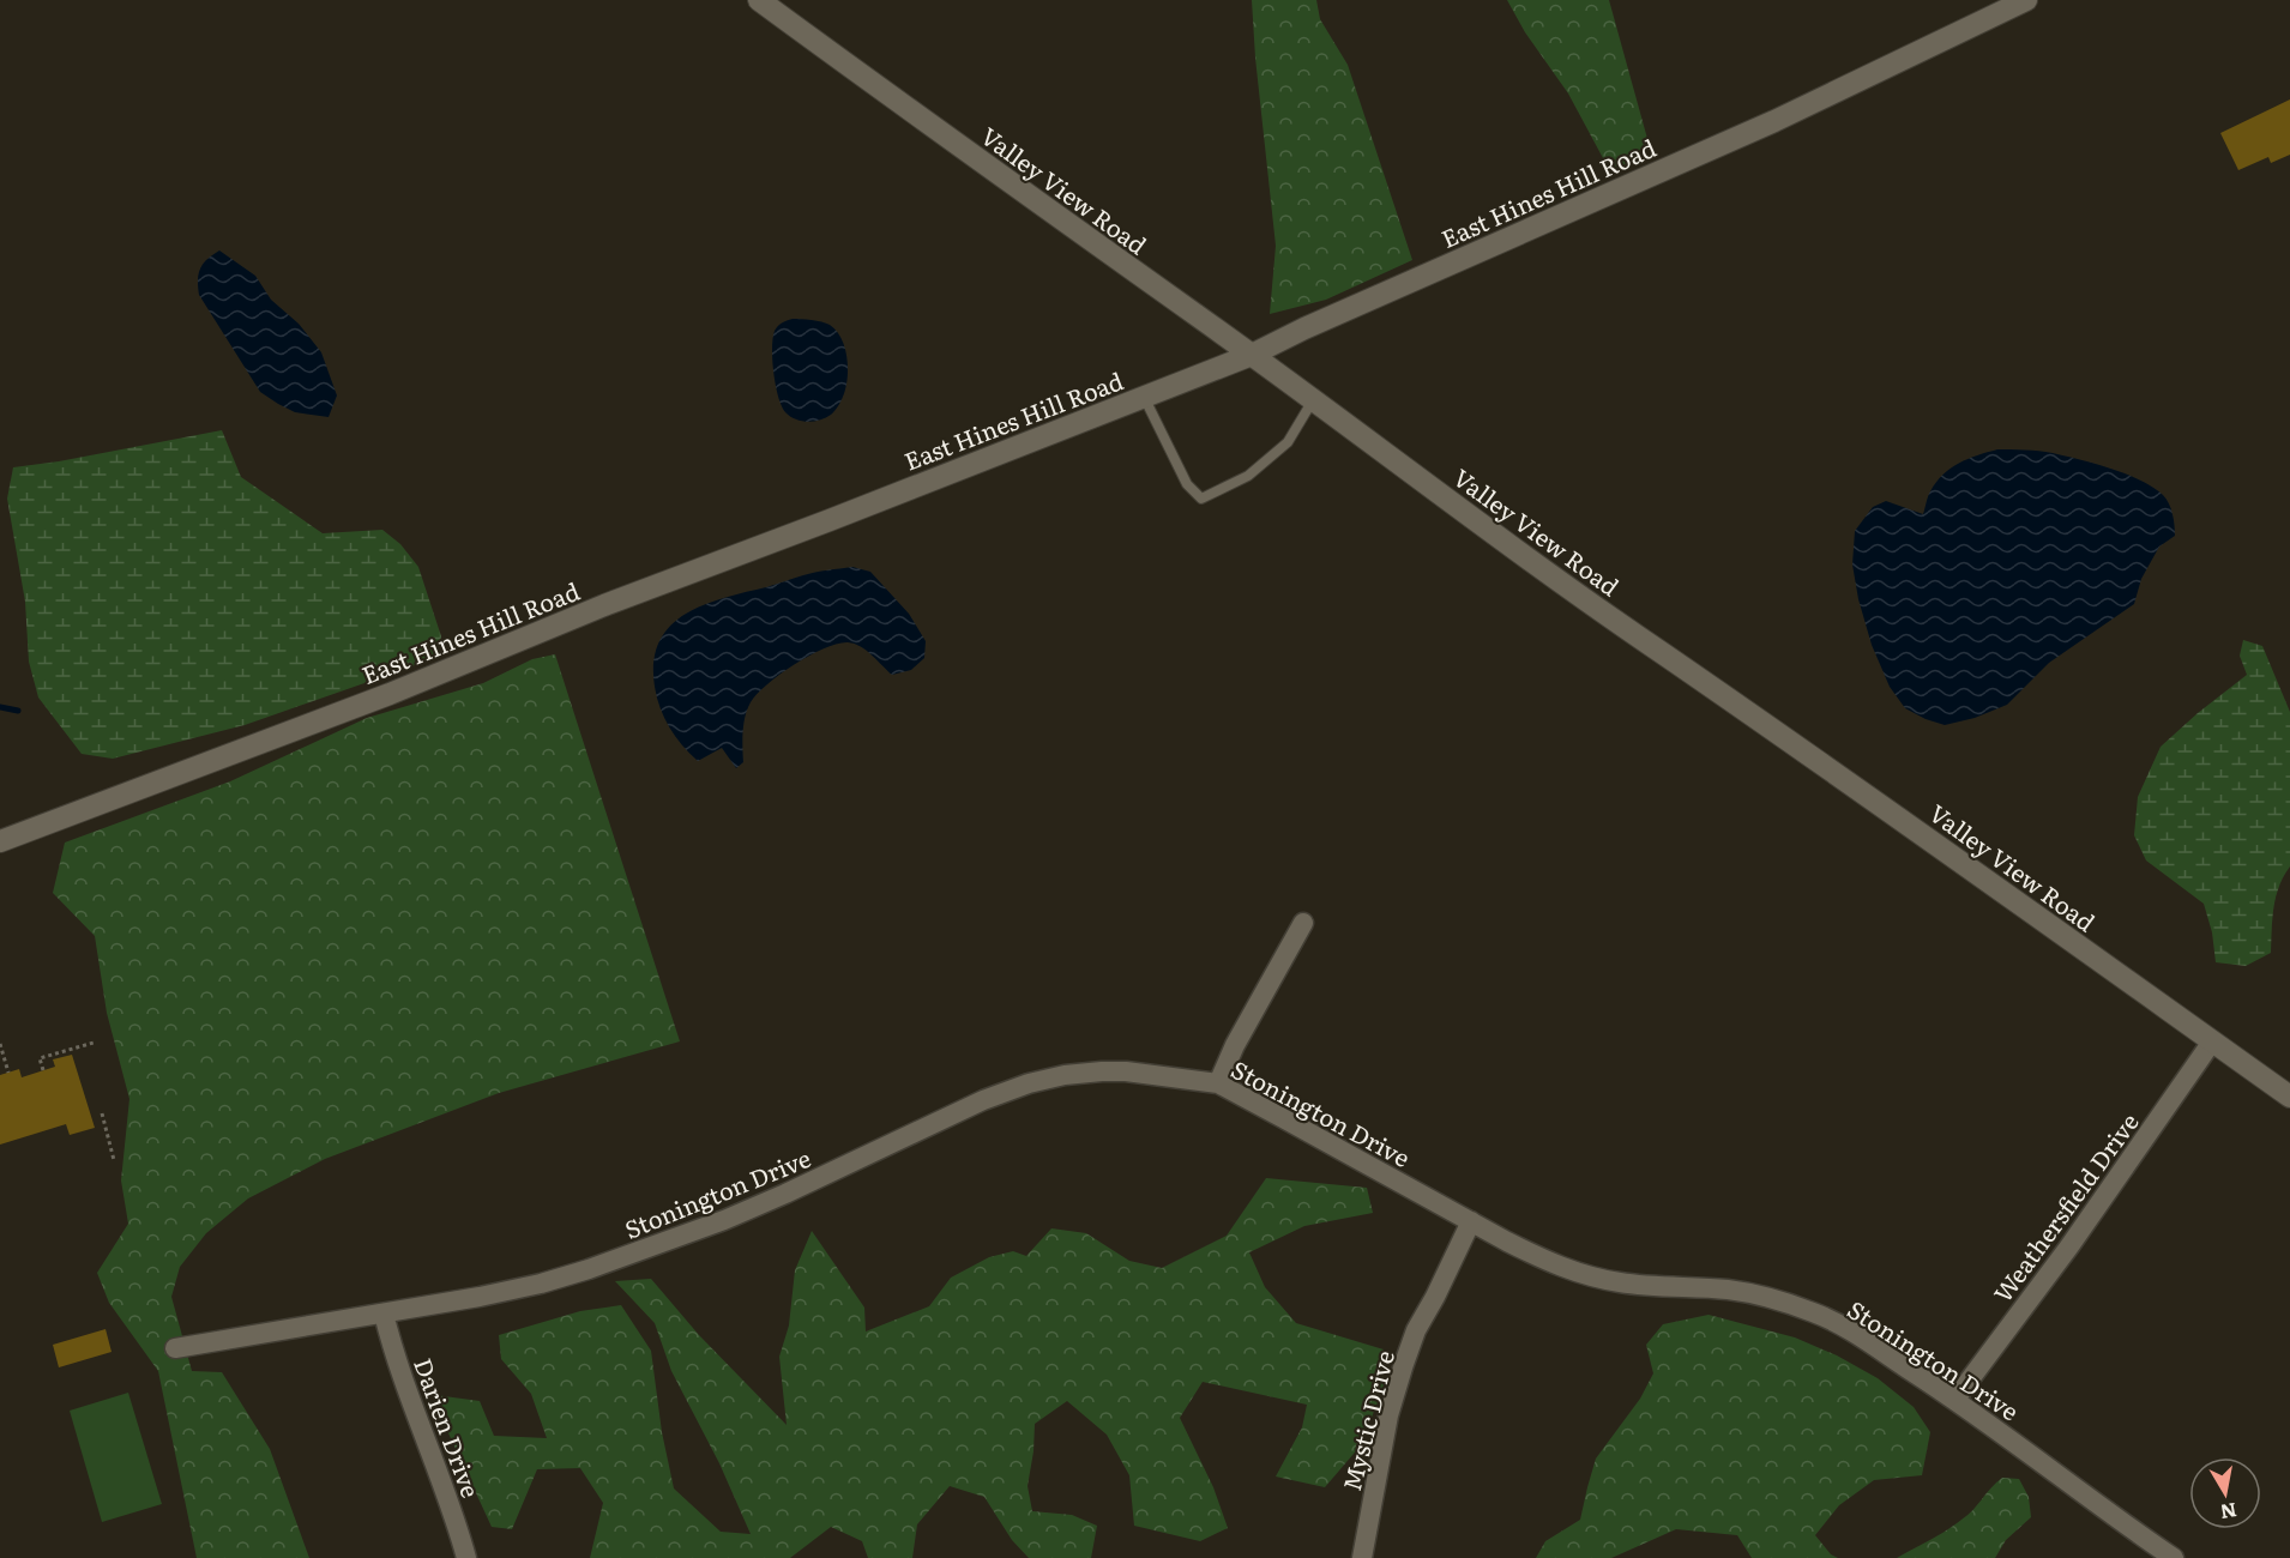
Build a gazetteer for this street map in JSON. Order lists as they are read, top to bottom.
{
  "streets": {
    "street": [
      "Valley View Road",
      "East Hines Hill Road",
      "Stonington Drive",
      "Weathersfield Drive",
      "Mystic Drive",
      "Darien Drive"
    ]
  },
  "crossings": [
    ["Valley View Road", "East Hines Hill Road"],
    ["Valley View Road", "Weathersfield Drive"],
    ["Stonington Drive", "Weathersfield Drive"],
    ["Stonington Drive", "Mystic Drive"],
    ["Stonington Drive", "Darien Drive"]
  ],
  "north": "bottom"
}
